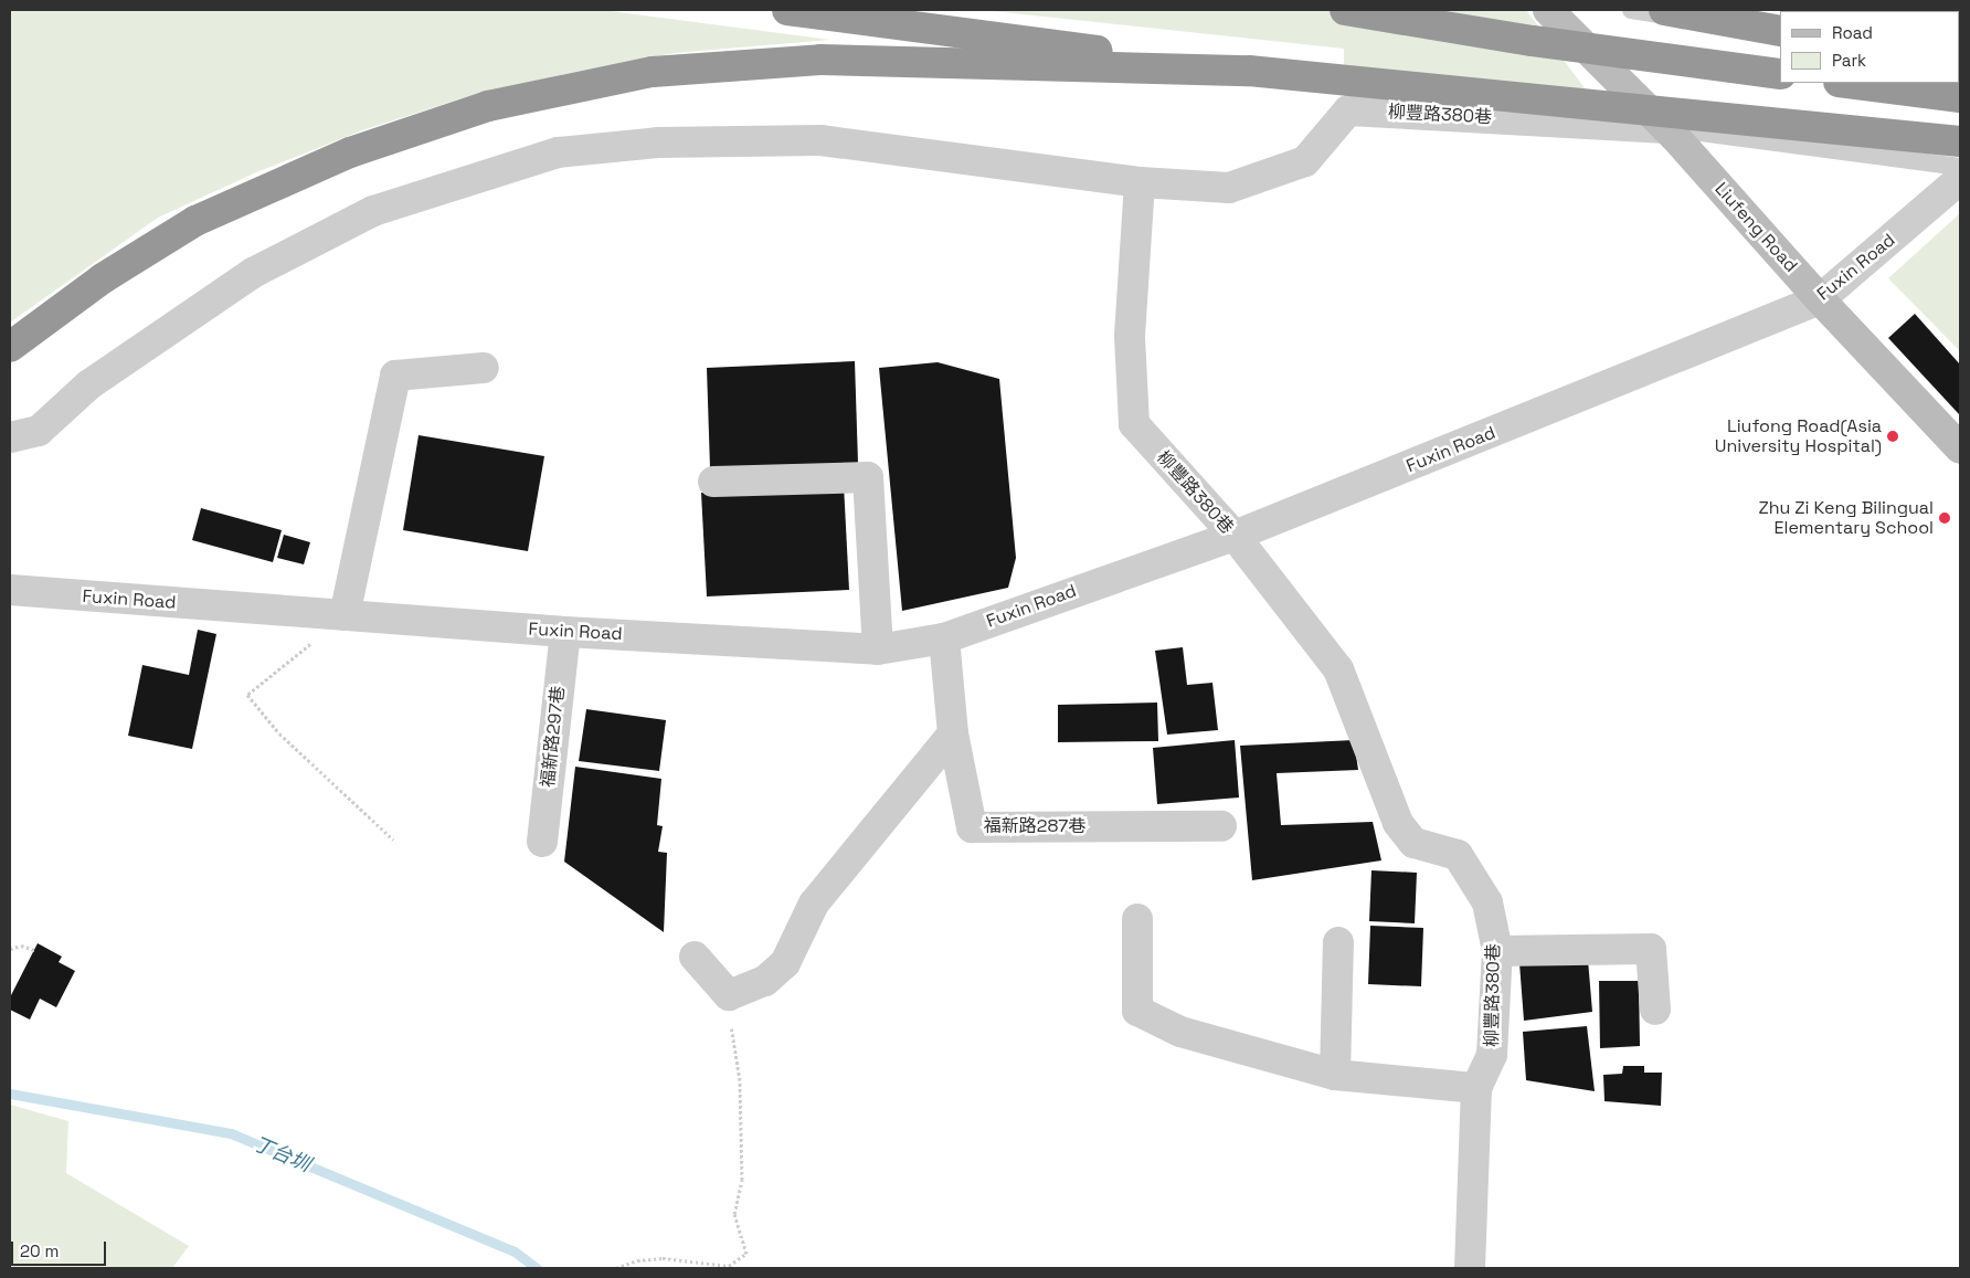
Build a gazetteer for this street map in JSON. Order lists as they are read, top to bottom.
{
  "streets": {
    "street": [
      "柳豐路380巷",
      "Liufeng Road",
      "Fuxin Road",
      "福新路297巷",
      "福新路287巷"
    ]
  },
  "crossings": [
    ["柳豐路380巷", "Liufeng Road"],
    ["柳豐路380巷", "Fuxin Road"],
    ["Liufeng Road", "Fuxin Road"],
    ["Fuxin Road", "福新路297巷"],
    ["Fuxin Road", "福新路287巷"]
  ],
  "water": ["丁台圳"],
  "places": ["Liufong Road(Asia University Hospital)", "Zhu Zi Keng Bilingual Elementary School"],
  "legend": ["Road", "Park"],
  "scale_bar": "20 m"
}
